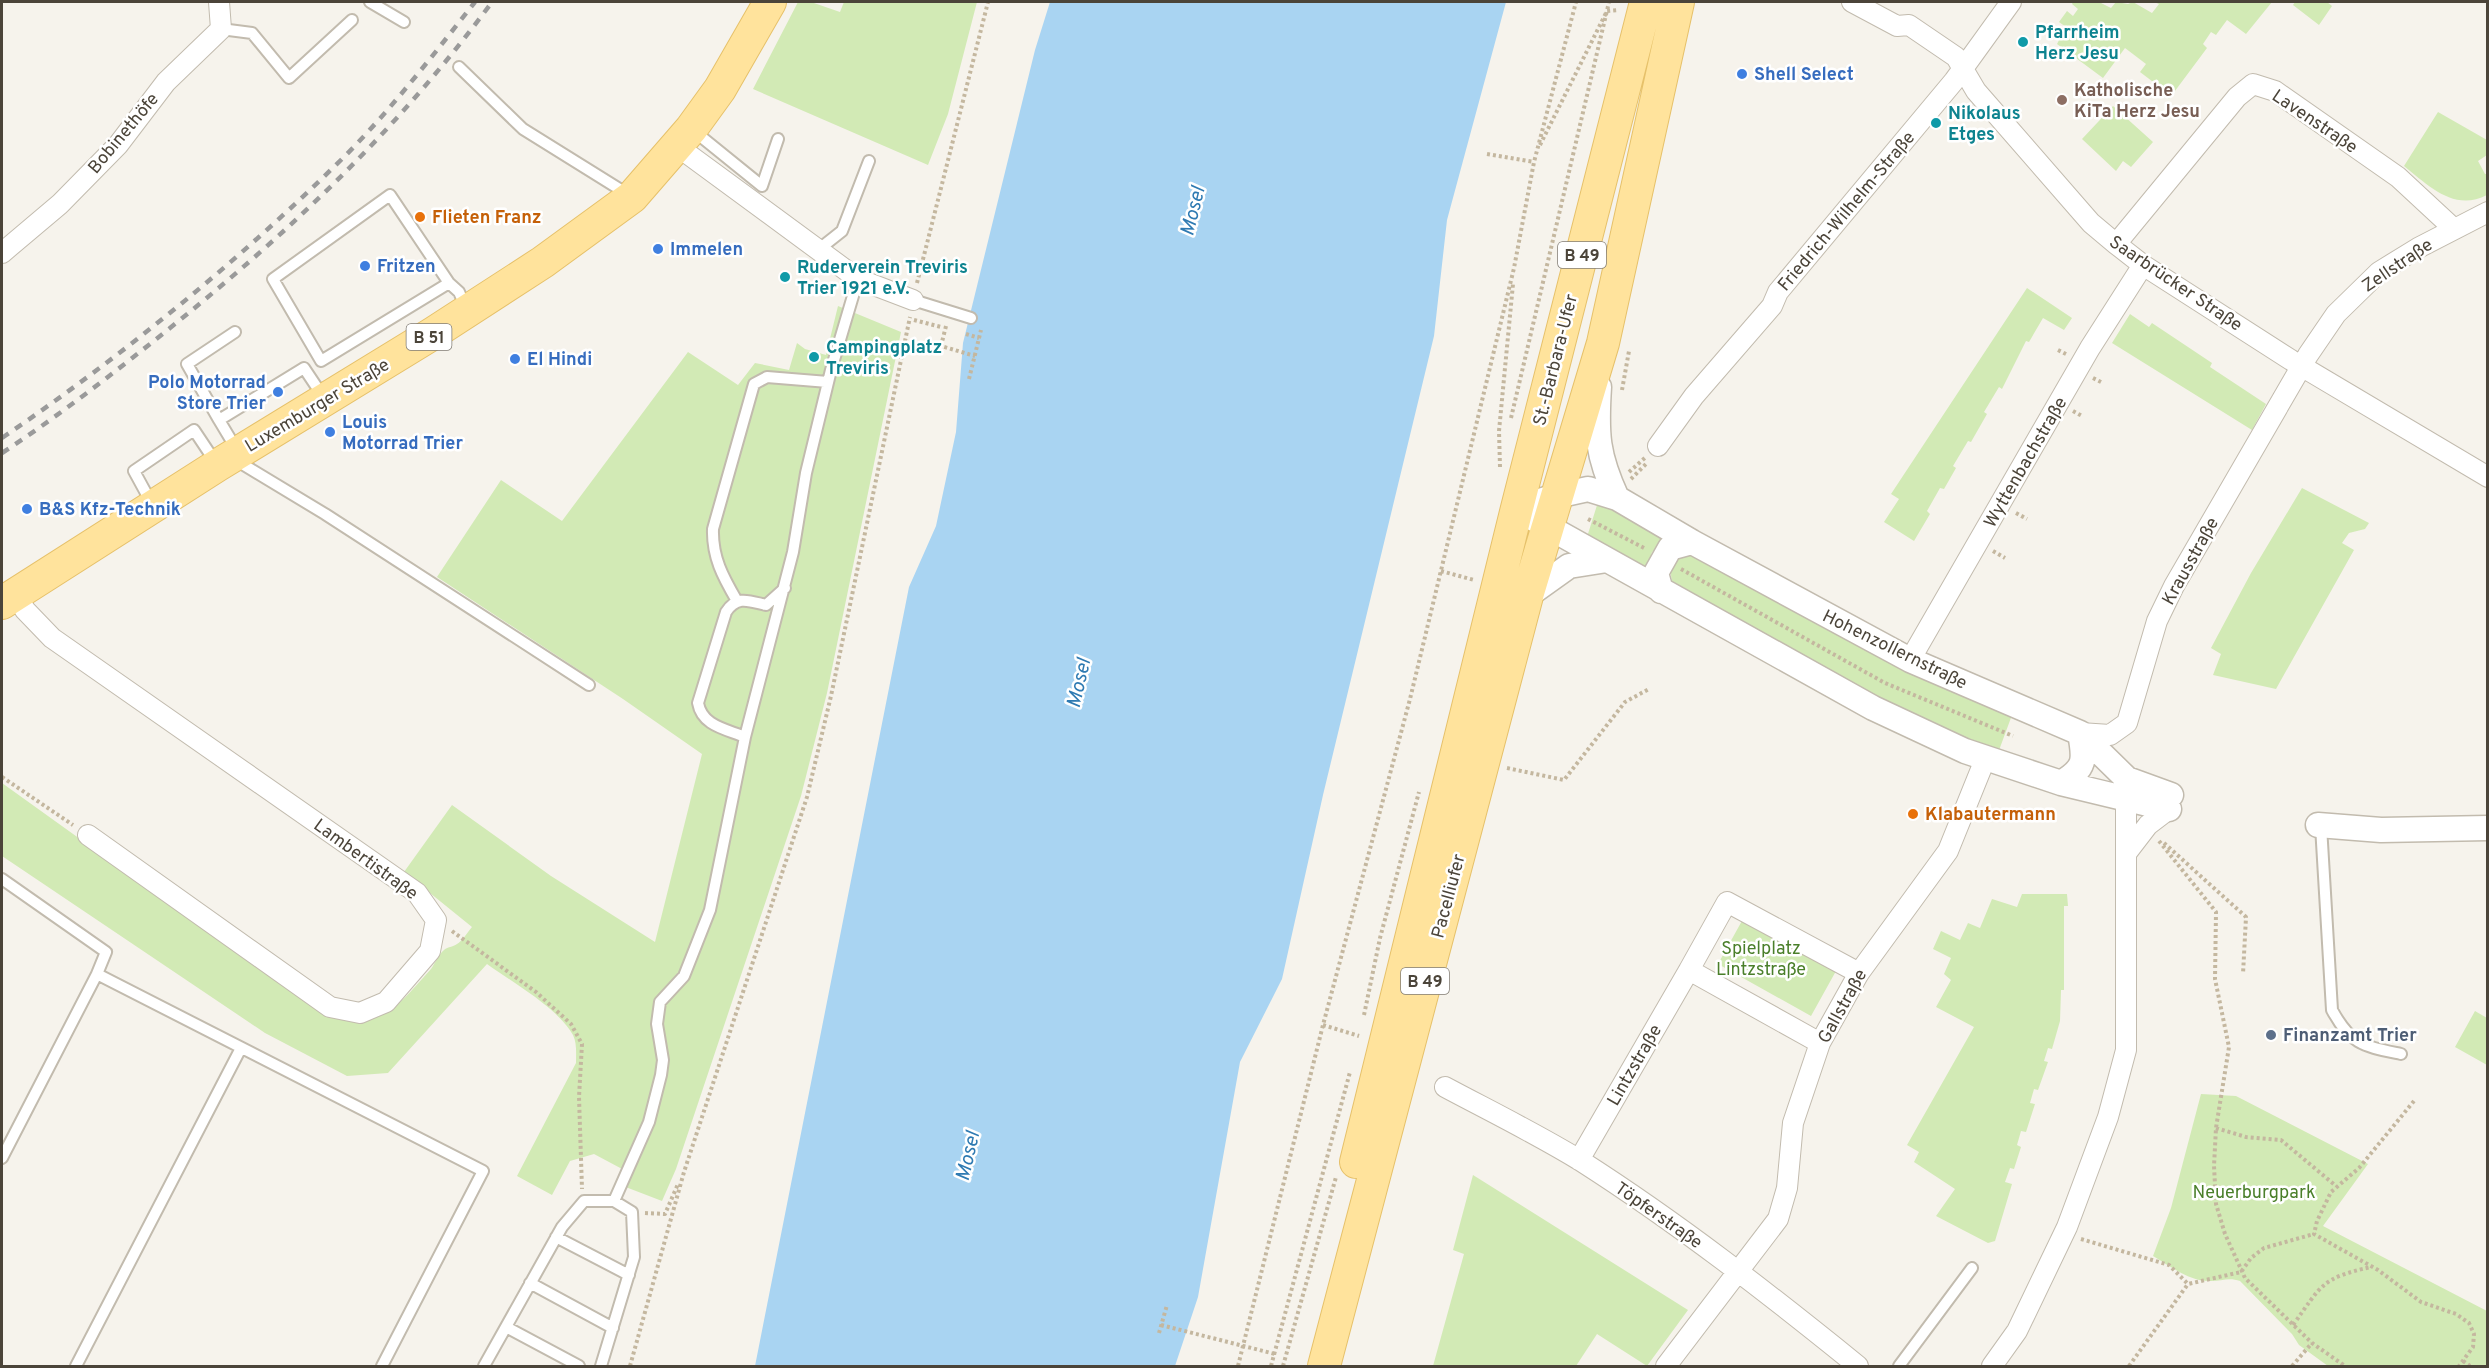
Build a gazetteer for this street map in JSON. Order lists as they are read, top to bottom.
{
  "streets": {
    "main road": [
      "B 49",
      "B 51",
      "St.-Barbara-Ufer",
      "Luxemburger Straße",
      "Pacelliufer"
    ],
    "street": [
      "Lavenstraße",
      "Bobinethöfe",
      "Friedrich-Wilhelm-Straße",
      "Zellstraße",
      "Saarbrücker Straße",
      "Wyttenbachstraße",
      "Krausstraße",
      "Hohenzollernstraße",
      "Lambertistraße",
      "Gallstraße",
      "Lintzstraße",
      "Töpferstraße"
    ]
  },
  "crossings": [
    ["Lavenstraße", "Zellstraße"],
    ["Lavenstraße", "Saarbrücker Straße"],
    ["Friedrich-Wilhelm-Straße", "Saarbrücker Straße"],
    ["Zellstraße", "Saarbrücker Straße"],
    ["Zellstraße", "Krausstraße"],
    ["Saarbrücker Straße", "Wyttenbachstraße"],
    ["Saarbrücker Straße", "Krausstraße"],
    ["St.-Barbara-Ufer", "Hohenzollernstraße"],
    ["St.-Barbara-Ufer", "Pacelliufer"],
    ["Luxemburger Straße", "Lambertistraße"],
    ["Wyttenbachstraße", "Hohenzollernstraße"],
    ["Krausstraße", "Hohenzollernstraße"],
    ["Hohenzollernstraße", "Pacelliufer"],
    ["Gallstraße", "Lintzstraße"],
    ["Gallstraße", "Töpferstraße"],
    ["Lintzstraße", "Töpferstraße"]
  ],
  "water": ["Mosel"],
  "parks": ["Spielplatz Lintzstraße", "Neuerburgpark"],
  "places": [
    "Pfarrheim Herz Jesu",
    "Shell Select",
    "Katholische KiTa Herz Jesu",
    "Nikolaus Etges",
    "Flieten Franz",
    "Immelen",
    "Fritzen",
    "Ruderverein Treviris Trier 1921 e.V.",
    "Campingplatz Treviris",
    "El Hindi",
    "Polo Motorrad Store Trier",
    "Louis Motorrad Trier",
    "B&S Kfz-Technik",
    "Klabautermann",
    "Finanzamt Trier"
  ]
}
